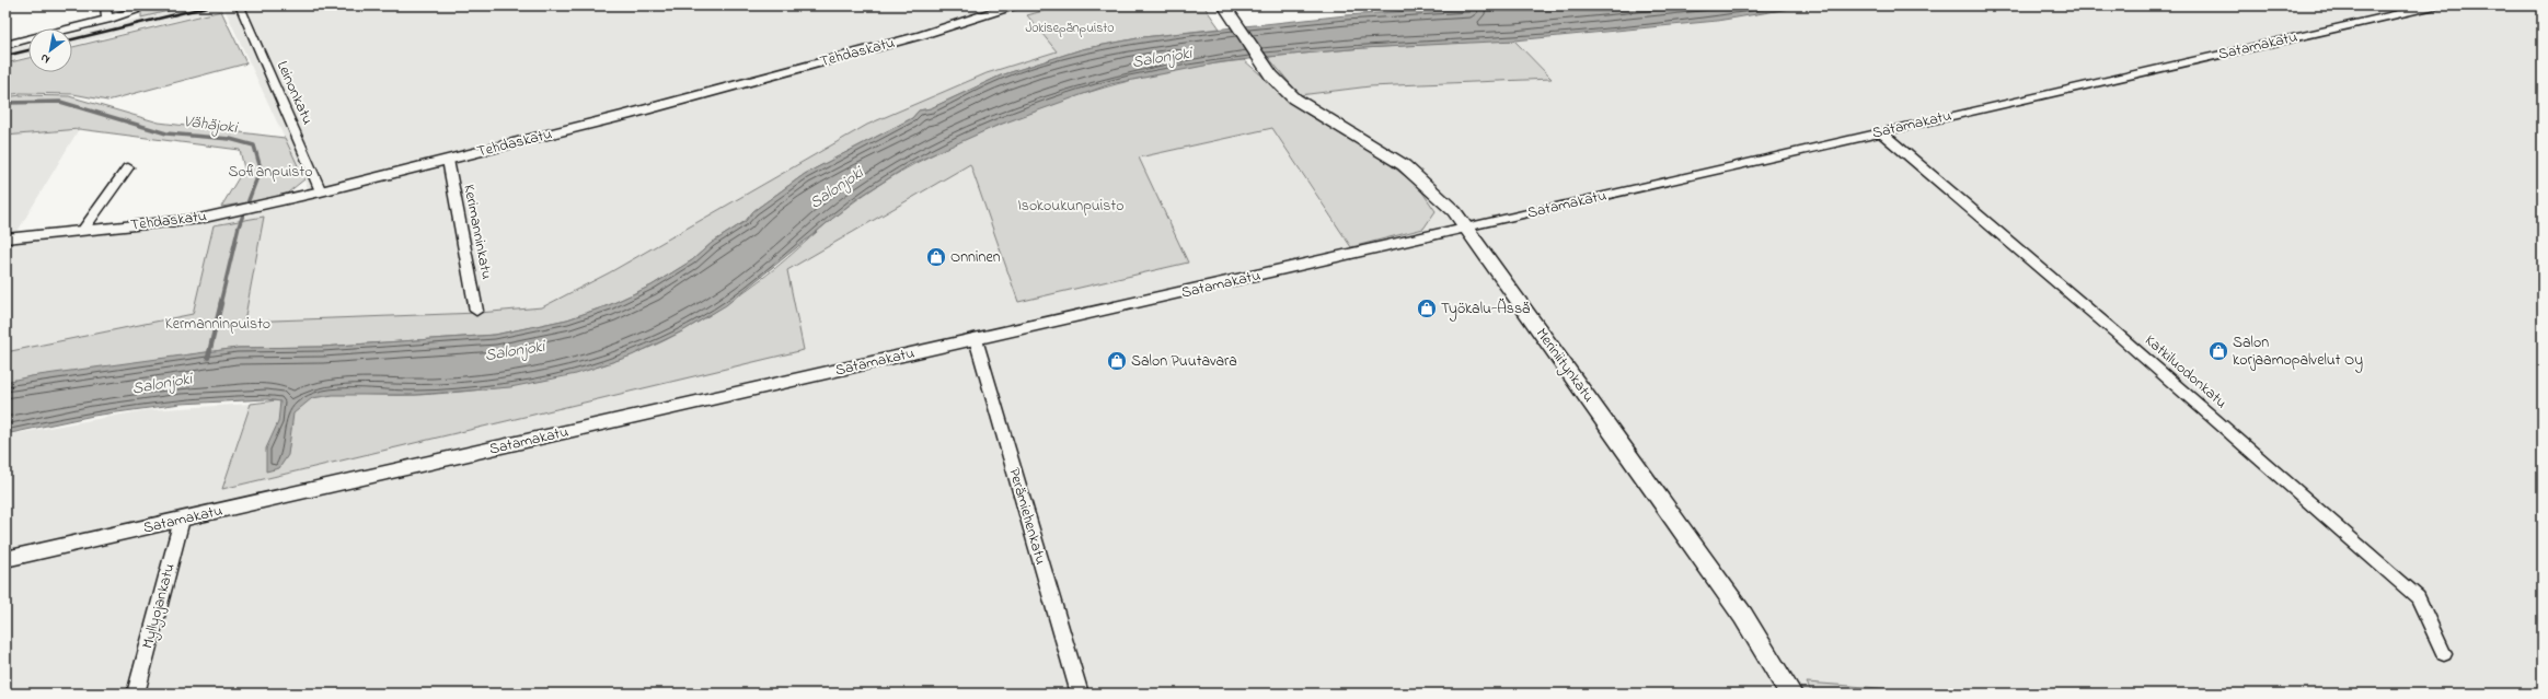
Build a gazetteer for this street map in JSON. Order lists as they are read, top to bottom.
{
  "streets": {
    "main road": ["Meriniitynkatu"],
    "street": [
      "Satamakatu",
      "Tehdaskatu",
      "Leinonkatu",
      "Kerimanninkatu",
      "Katkiluodonkatu",
      "Perämiehenkatu",
      "Myllyojankatu"
    ]
  },
  "crossings": [
    ["Satamakatu", "Meriniitynkatu"],
    ["Satamakatu", "Katkiluodonkatu"],
    ["Satamakatu", "Perämiehenkatu"],
    ["Satamakatu", "Myllyojankatu"],
    ["Tehdaskatu", "Leinonkatu"],
    ["Tehdaskatu", "Kerimanninkatu"]
  ],
  "water": ["Salonjoki", "Vähäjoki"],
  "parks": [
    "Jokisepänpuisto",
    "Sofianpuisto",
    "Isokoukunpuisto",
    "Kermanninpuisto"
  ],
  "places": {
    "shop": [
      "Onninen",
      "Työkalu-Ässä",
      "Salon korjaamopalvelut Oy",
      "Salon Puutavara"
    ]
  },
  "north": "bottom left"
}
